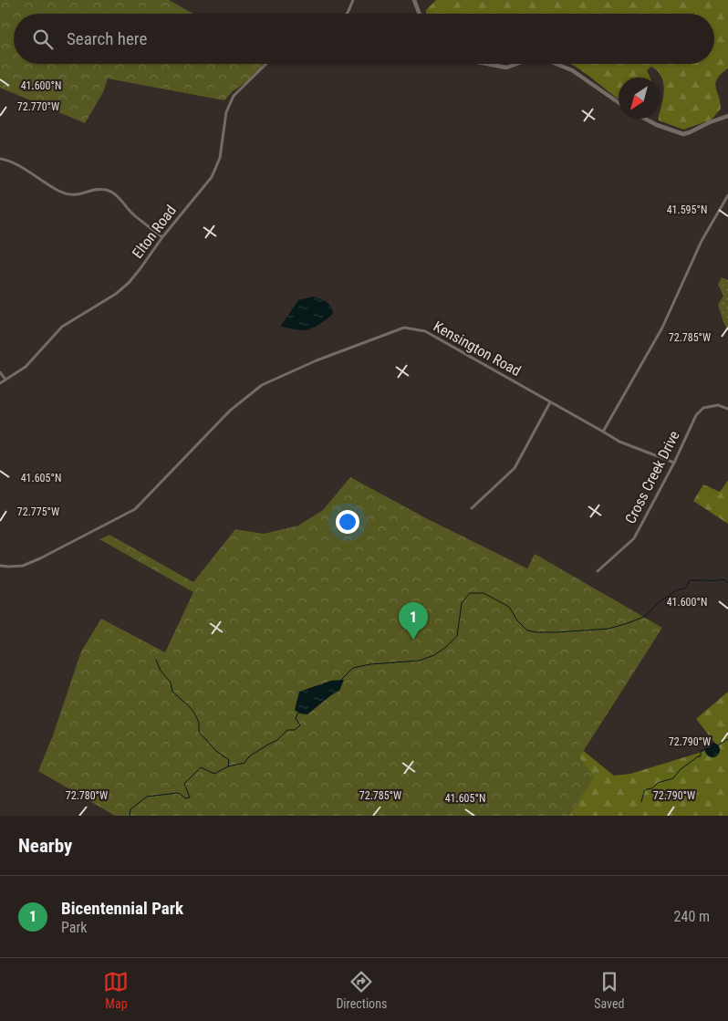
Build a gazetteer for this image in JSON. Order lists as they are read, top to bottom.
{
  "streets": {
    "street": ["Elton Road", "Kensington Road", "Cross Creek Drive"]
  },
  "crossings": [
    ["Kensington Road", "Cross Creek Drive"]
  ],
  "north": "bottom left",
  "page": {
    "search": "Search here",
    "pins": "1",
    "heading": "Nearby",
    "list": [
      {
        "mark": "1",
        "name": "Bicentennial Park",
        "note": "Park",
        "value": "240 m"
      }
    ],
    "nav": ["Map", "Directions", "Saved"]
  },
  "coordinates": [
    "41.600°N",
    "72.770°W",
    "41.595°N",
    "72.785°W",
    "41.605°N",
    "72.775°W",
    "72.790°W",
    "72.780°W"
  ]
}
